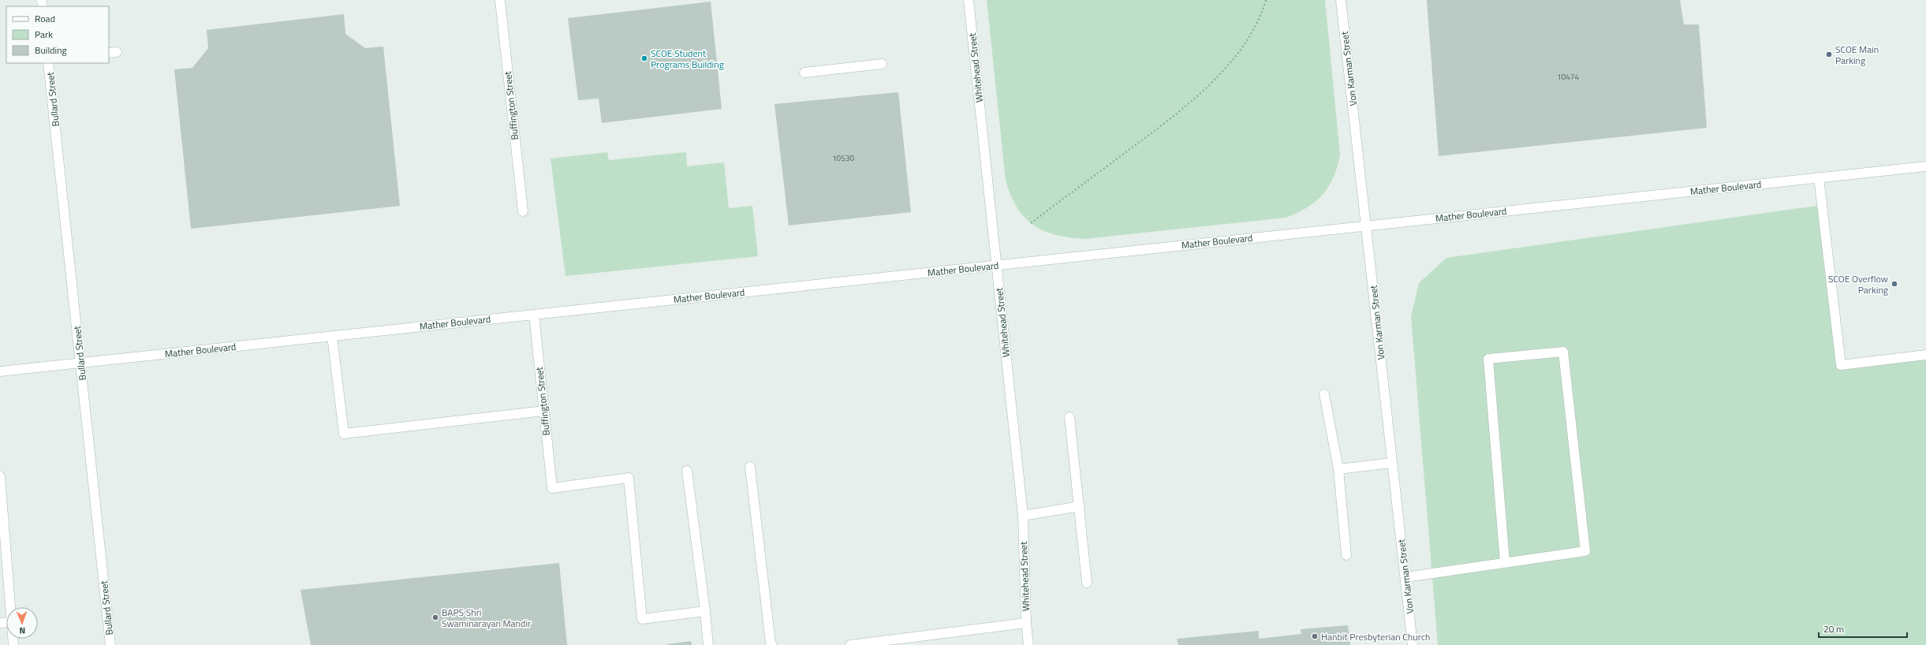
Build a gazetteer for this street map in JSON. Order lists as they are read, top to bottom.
{
  "streets": {
    "street": [
      "Whitehead Street",
      "Von Karman Street",
      "Bullard Street",
      "Buffington Street",
      "Mather Boulevard"
    ]
  },
  "crossings": [
    ["Whitehead Street", "Mather Boulevard"],
    ["Von Karman Street", "Mather Boulevard"],
    ["Bullard Street", "Mather Boulevard"],
    ["Buffington Street", "Mather Boulevard"]
  ],
  "places": [
    "SCOE Main Parking",
    "SCOE Student Programs Building",
    "SCOE Overflow Parking",
    "BAPS Shri Swaminarayan Mandir",
    "Hanbit Presbyterian Church"
  ],
  "house_numbers": ["10474", "10530"],
  "legend": ["Road", "Park", "Building"],
  "scale_bar": "20 m",
  "north": "bottom"
}
